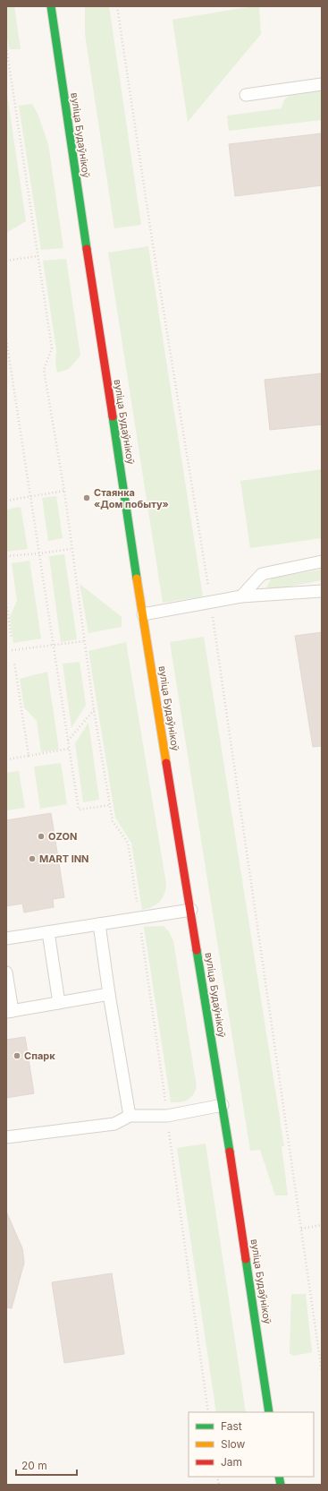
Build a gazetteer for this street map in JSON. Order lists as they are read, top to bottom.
{
  "streets": {
    "main road": ["вуліца Будаўнікоў"]
  },
  "places": [
    "Стаянка «Дом побыту»",
    "OZON",
    "MART INN",
    "Спарк"
  ],
  "legend": ["Fast", "Slow", "Jam"],
  "scale_bar": "20 m"
}
